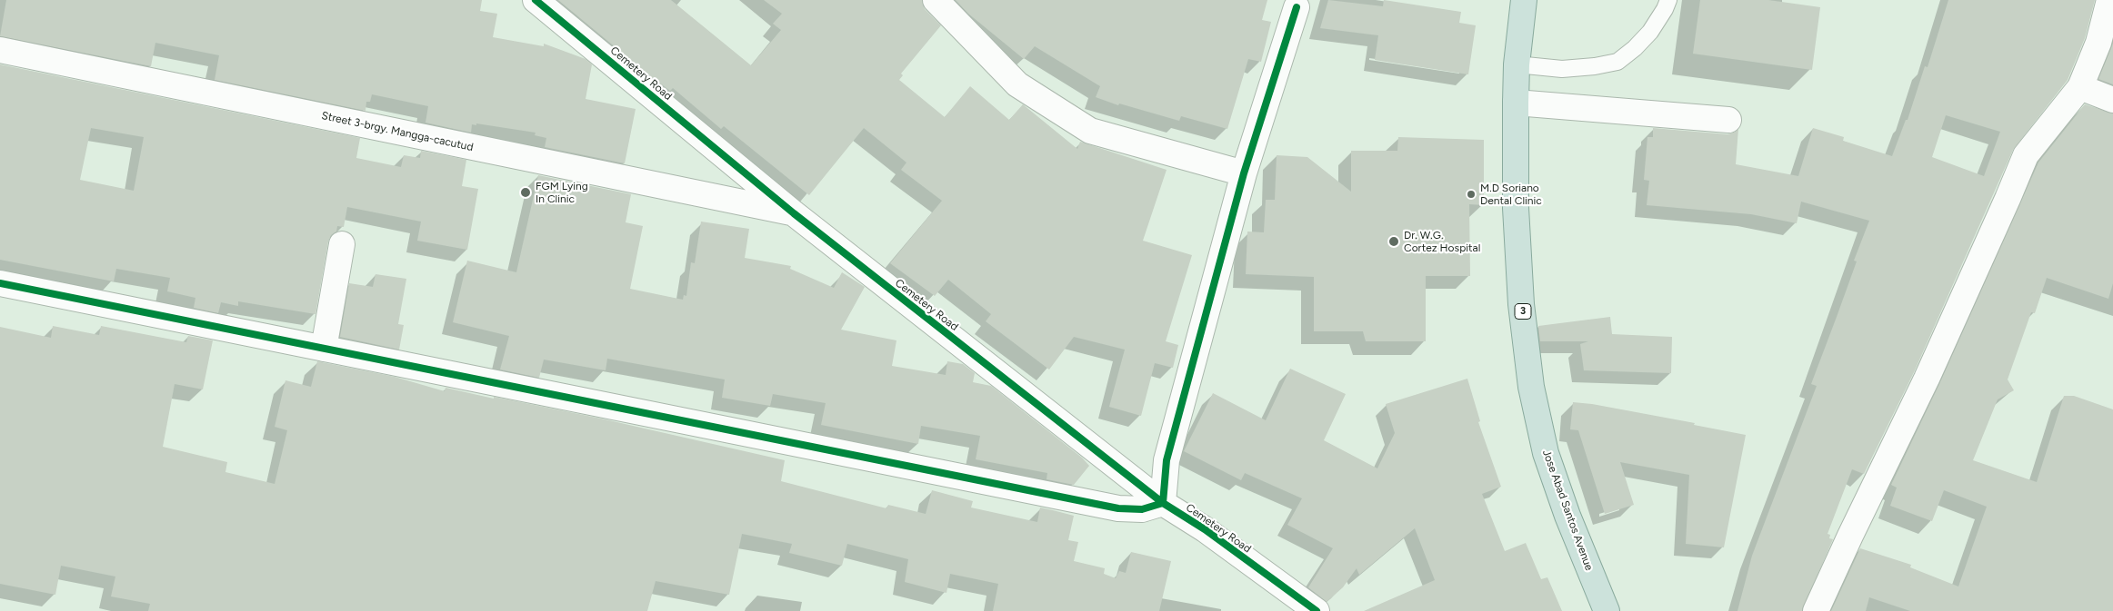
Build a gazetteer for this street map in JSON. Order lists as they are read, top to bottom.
{
  "streets": {
    "highway": ["3", "Jose Abad Santos Avenue"],
    "street": ["Cemetery Road", "Street 3-brgy. Mangga-cacutud"]
  },
  "crossings": [
    ["Cemetery Road", "Street 3-brgy. Mangga-cacutud"]
  ],
  "places": ["FGM Lying In Clinic", "M.D Soriano Dental Clinic", "Dr. W.G. Cortez Hospital"]
}
